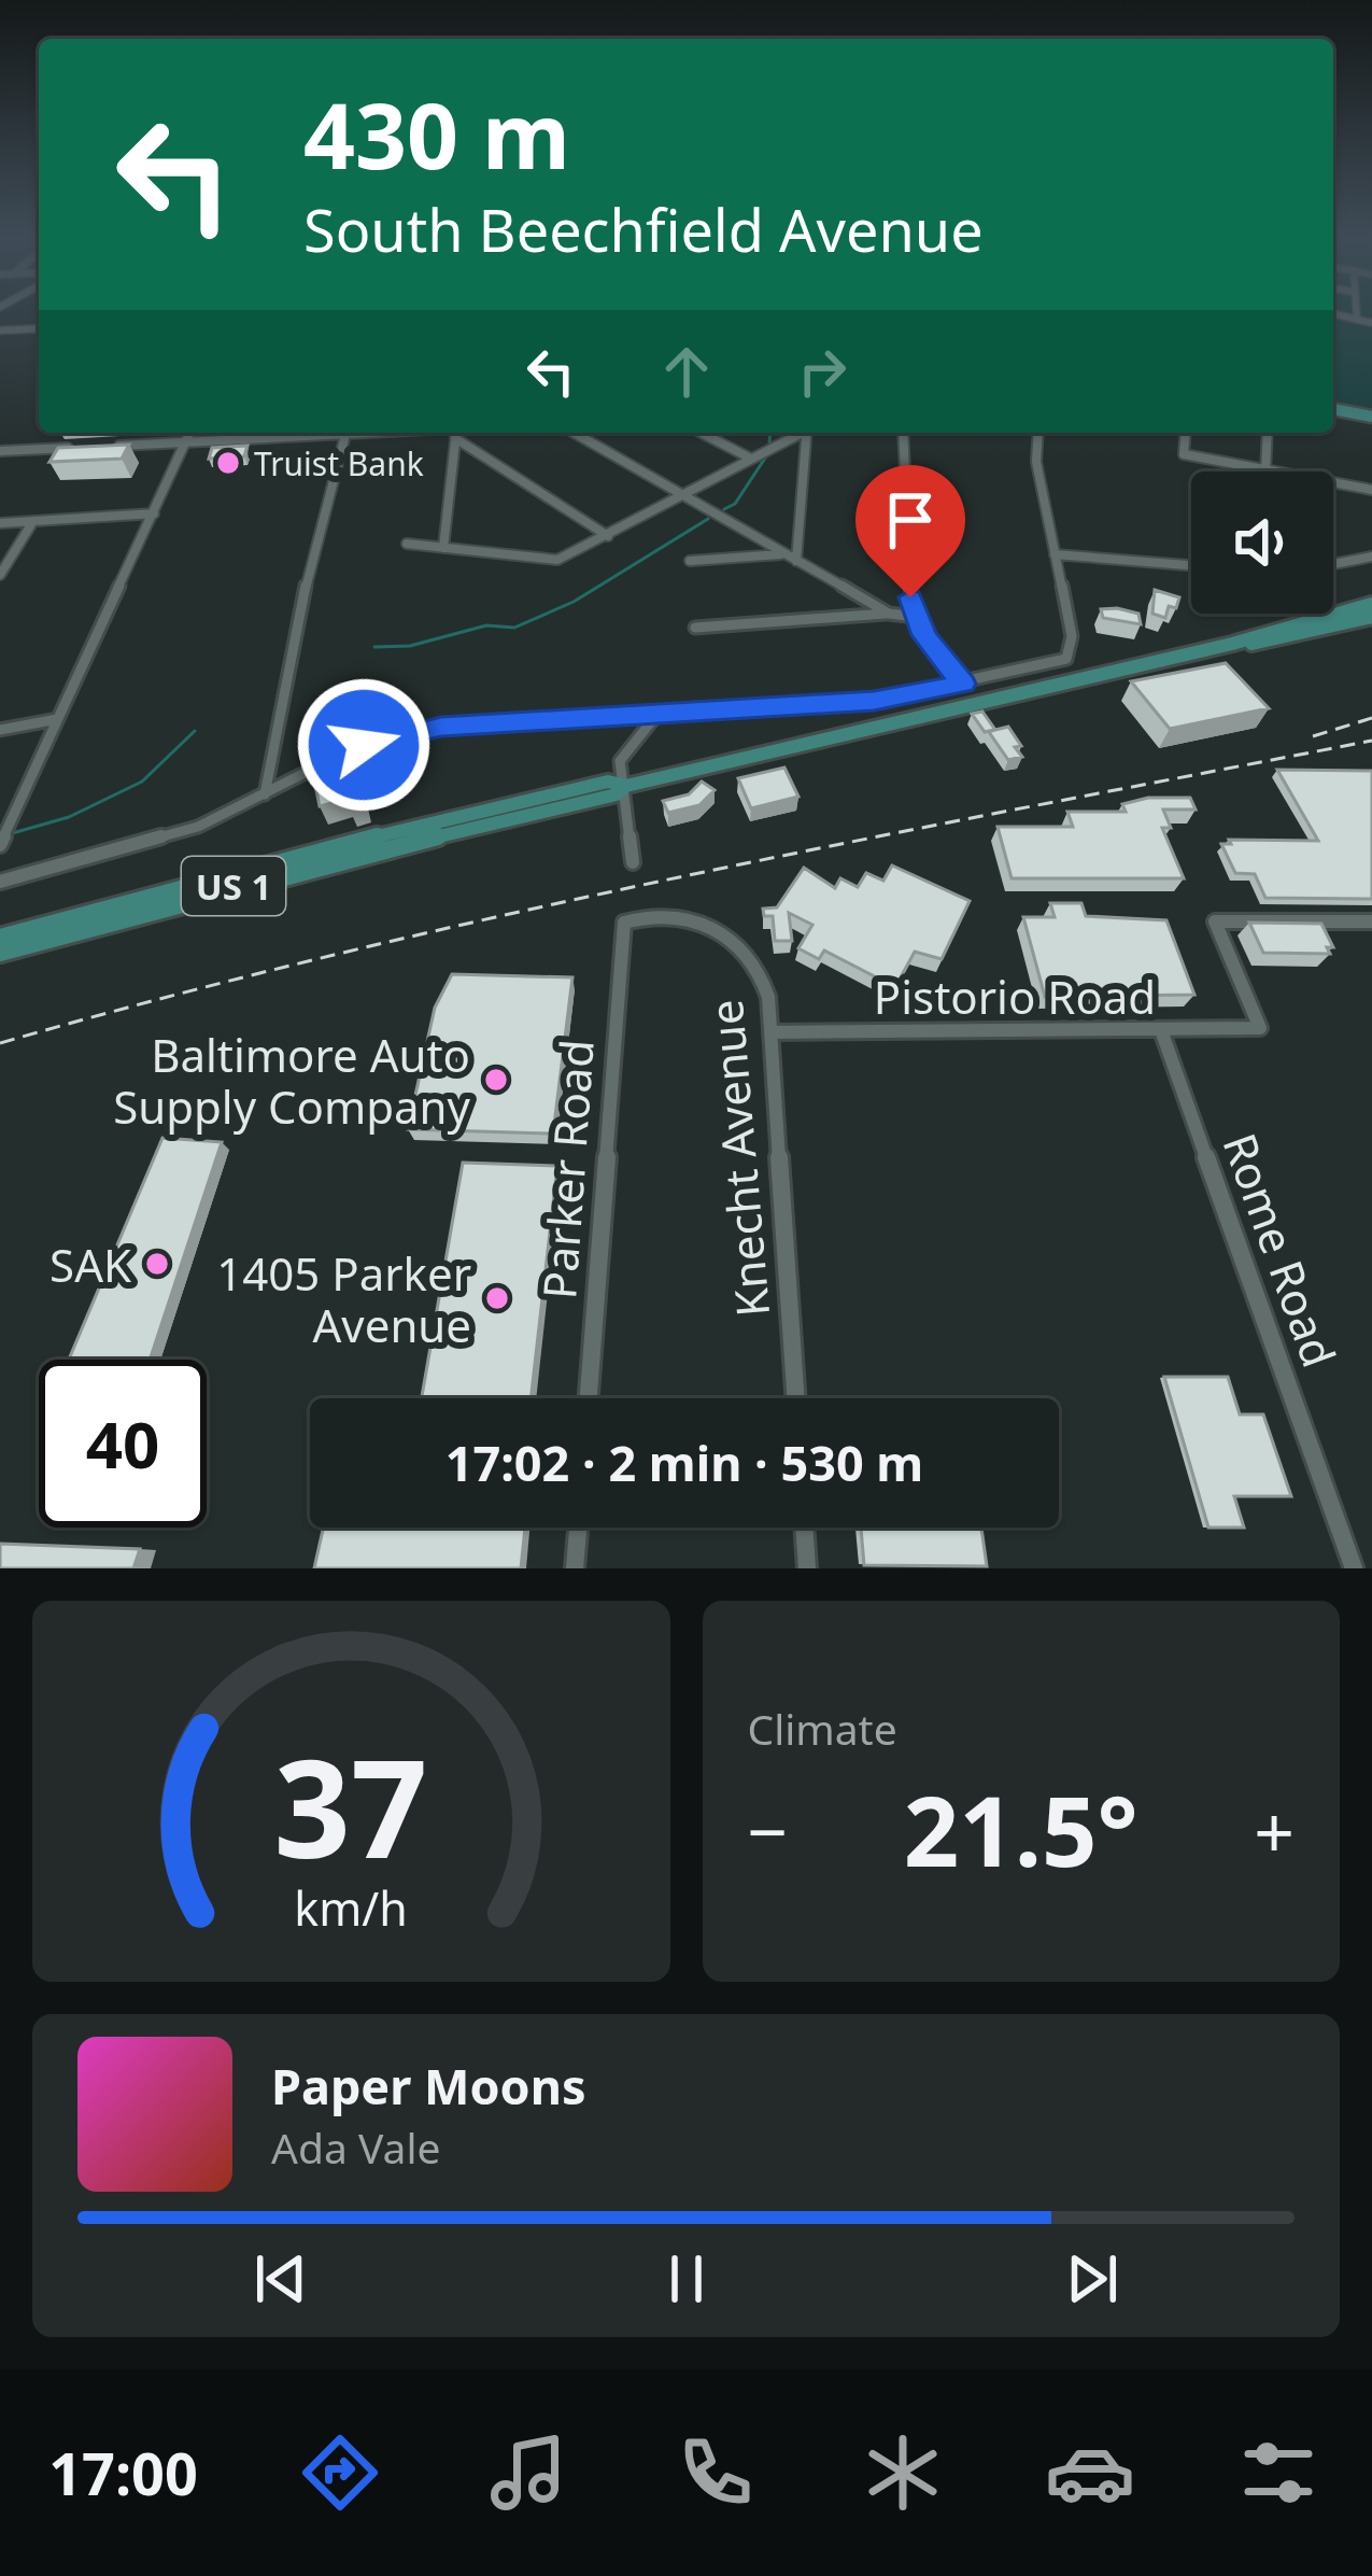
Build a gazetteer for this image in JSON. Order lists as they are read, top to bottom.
{
  "streets": {
    "main road": ["US 1"],
    "street": [
      "Pistorio Road",
      "Knecht Avenue",
      "Parker Road",
      "Rome Road"
    ]
  },
  "crossings": [
    ["Pistorio Road", "Knecht Avenue"],
    ["Pistorio Road", "Rome Road"],
    ["Knecht Avenue", "Parker Road"]
  ],
  "places": [
    "Truist Bank",
    "Baltimore Auto Supply Company",
    "SAK",
    "1405 Parker Avenue"
  ],
  "page": {
    "turn": ["430 m", "South Beechfield Avenue"],
    "limit": "40",
    "trip": "17:02 · 2 min · 530 m",
    "tile": "Climate",
    "heat": ["−", "21.5°", "+"],
    "song": ["Paper Moons", "Ada Vale"],
    "tabs": "17:00",
    "gauge": ["37", "km/h"]
  }
}
